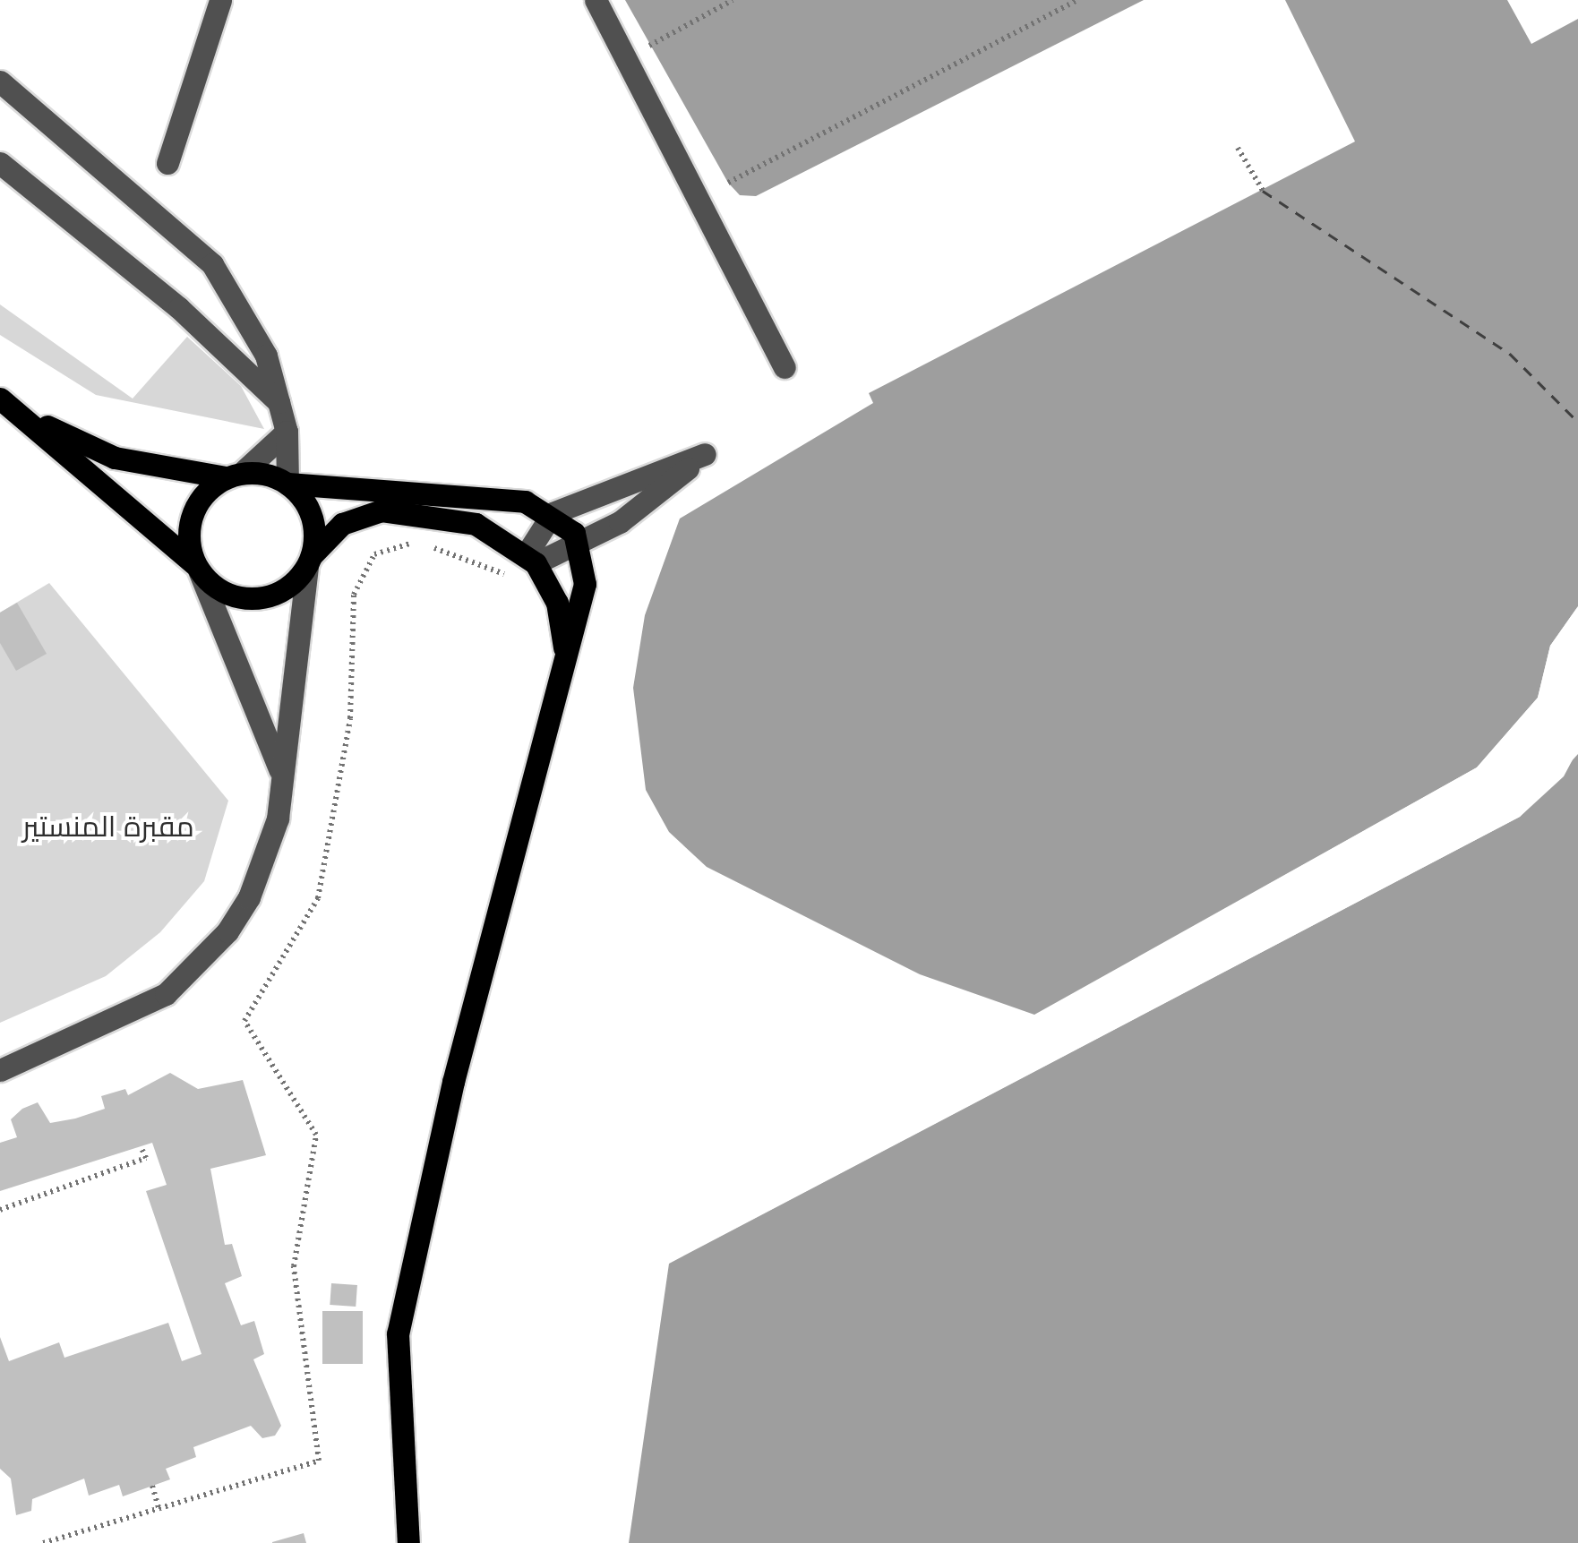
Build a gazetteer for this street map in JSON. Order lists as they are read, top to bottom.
{
  "parks": ["مقبرة المنستير"]
}
